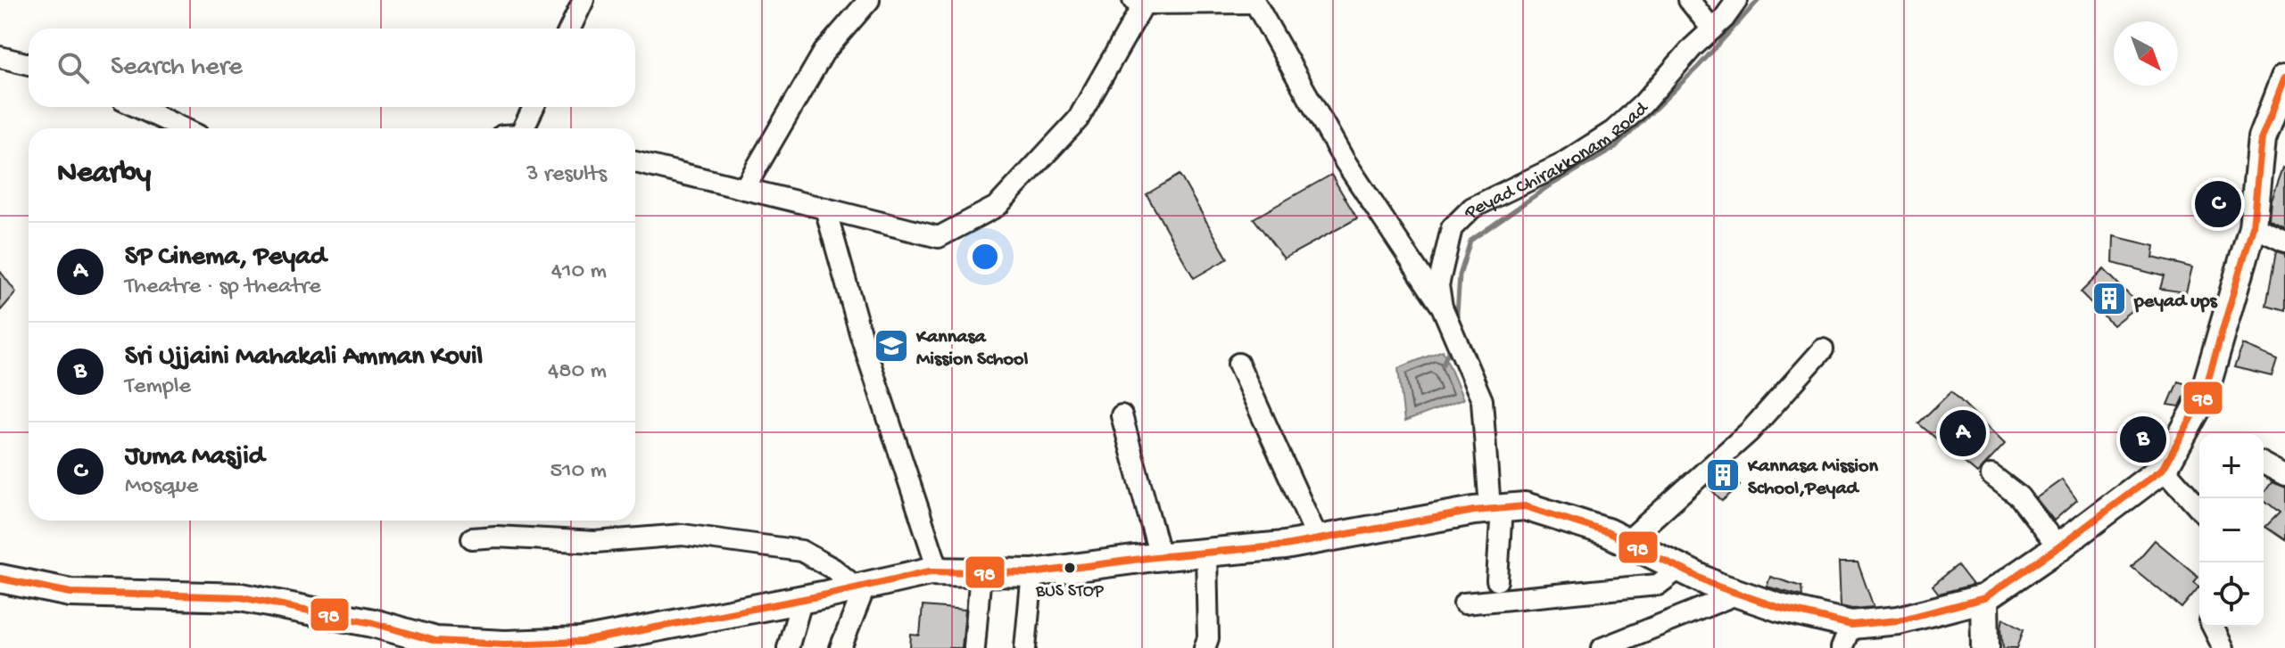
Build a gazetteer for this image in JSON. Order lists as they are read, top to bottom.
{
  "streets": {
    "street": ["Peyad Chirakkonam Road"]
  },
  "places": {
    "building": ["peyad ups", "Kannasa Mission School,Peyad"],
    "school or university": ["Kannasa Mission School"],
    "other": ["BUS STOP"]
  },
  "lines": ["transit line 98"],
  "north": "bottom right",
  "page": {
    "search": "Search here",
    "heading": ["Nearby", "3 results"],
    "pins": ["C", "A", "B"],
    "list": [
      {
        "mark": "A",
        "name": "SP Cinema, Peyad",
        "note": "Theatre · sp theatre",
        "value": "410 m"
      },
      {
        "mark": "B",
        "name": "Sri Ujjaini Mahakali Amman Kovil",
        "note": "Temple",
        "value": "480 m"
      },
      {
        "mark": "C",
        "name": "Juma Masjid",
        "note": "Mosque",
        "value": "510 m"
      }
    ],
    "map_buttons": ["+", "−"]
  }
}
